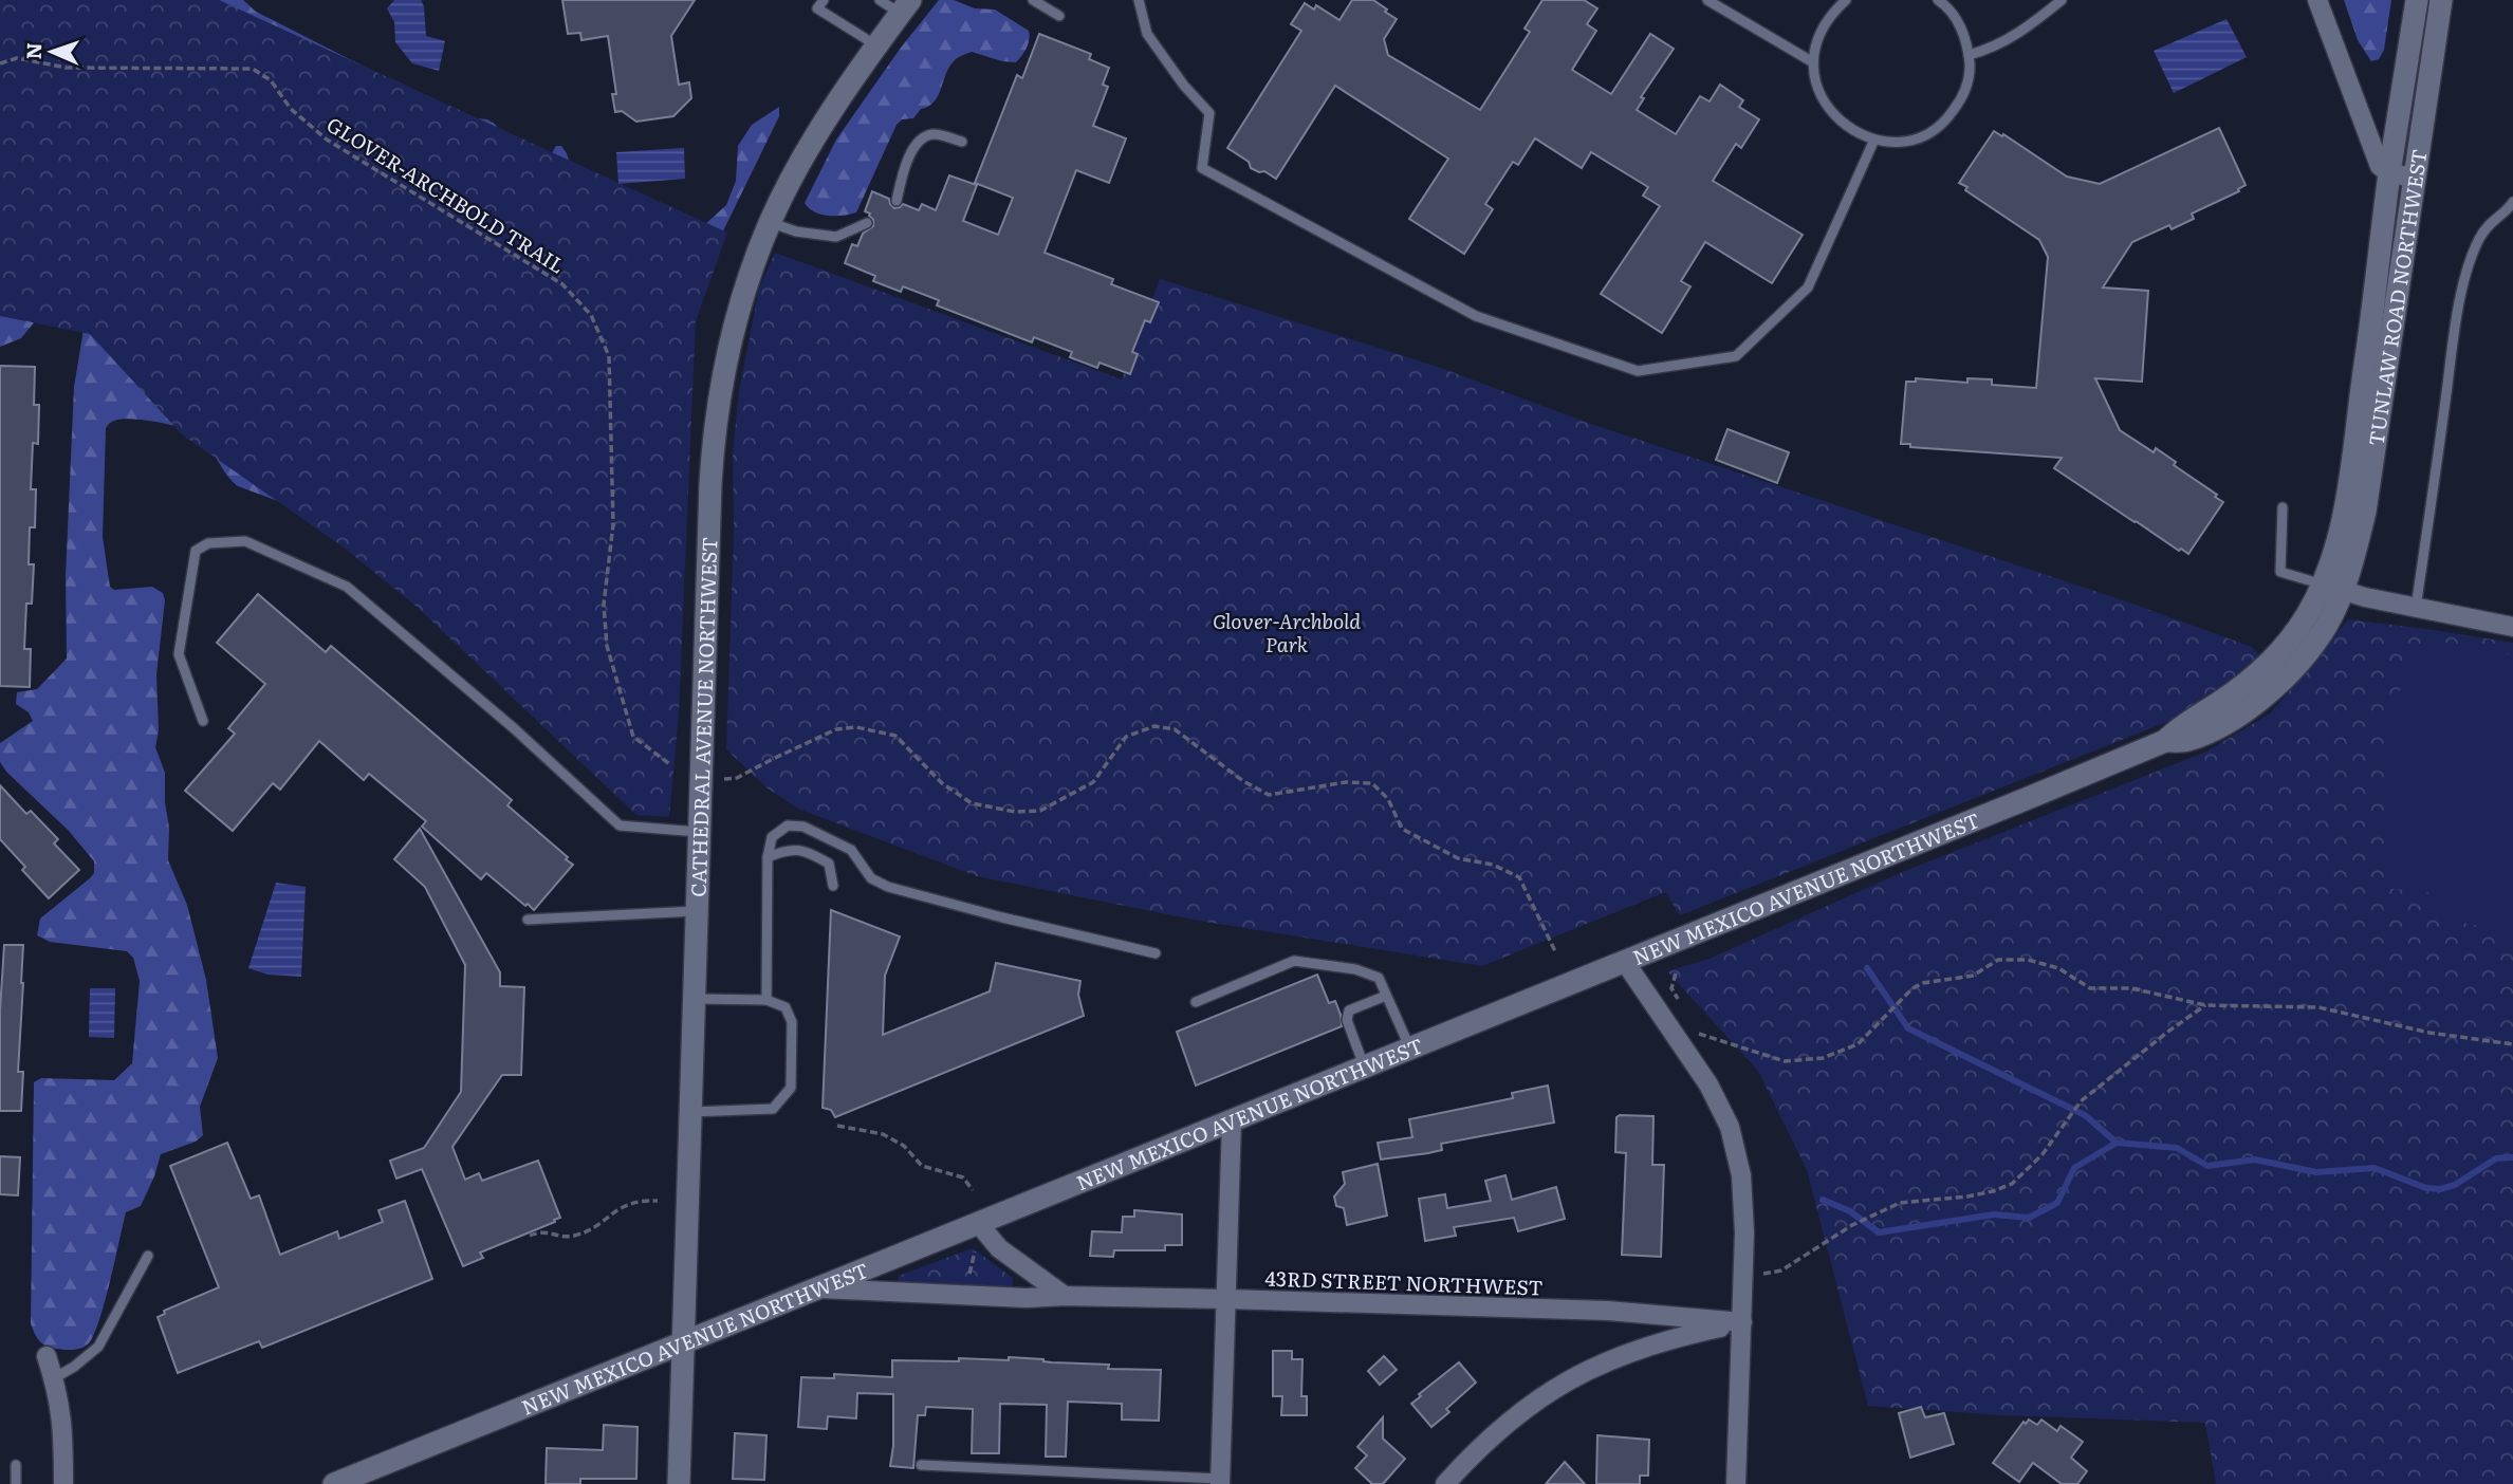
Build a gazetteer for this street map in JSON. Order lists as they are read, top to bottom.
{
  "streets": {
    "street": [
      "TUNLAW ROAD NORTHWEST",
      "CATHEDRAL AVENUE NORTHWEST",
      "NEW MEXICO AVENUE NORTHWEST",
      "43RD STREET NORTHWEST"
    ],
    "path": ["GLOVER-ARCHBOLD TRAIL"]
  },
  "crossings": [
    ["TUNLAW ROAD NORTHWEST", "NEW MEXICO AVENUE NORTHWEST"],
    ["CATHEDRAL AVENUE NORTHWEST", "NEW MEXICO AVENUE NORTHWEST"],
    ["NEW MEXICO AVENUE NORTHWEST", "43RD STREET NORTHWEST"]
  ],
  "parks": ["Glover-Archbold Park"],
  "north": "left"
}
